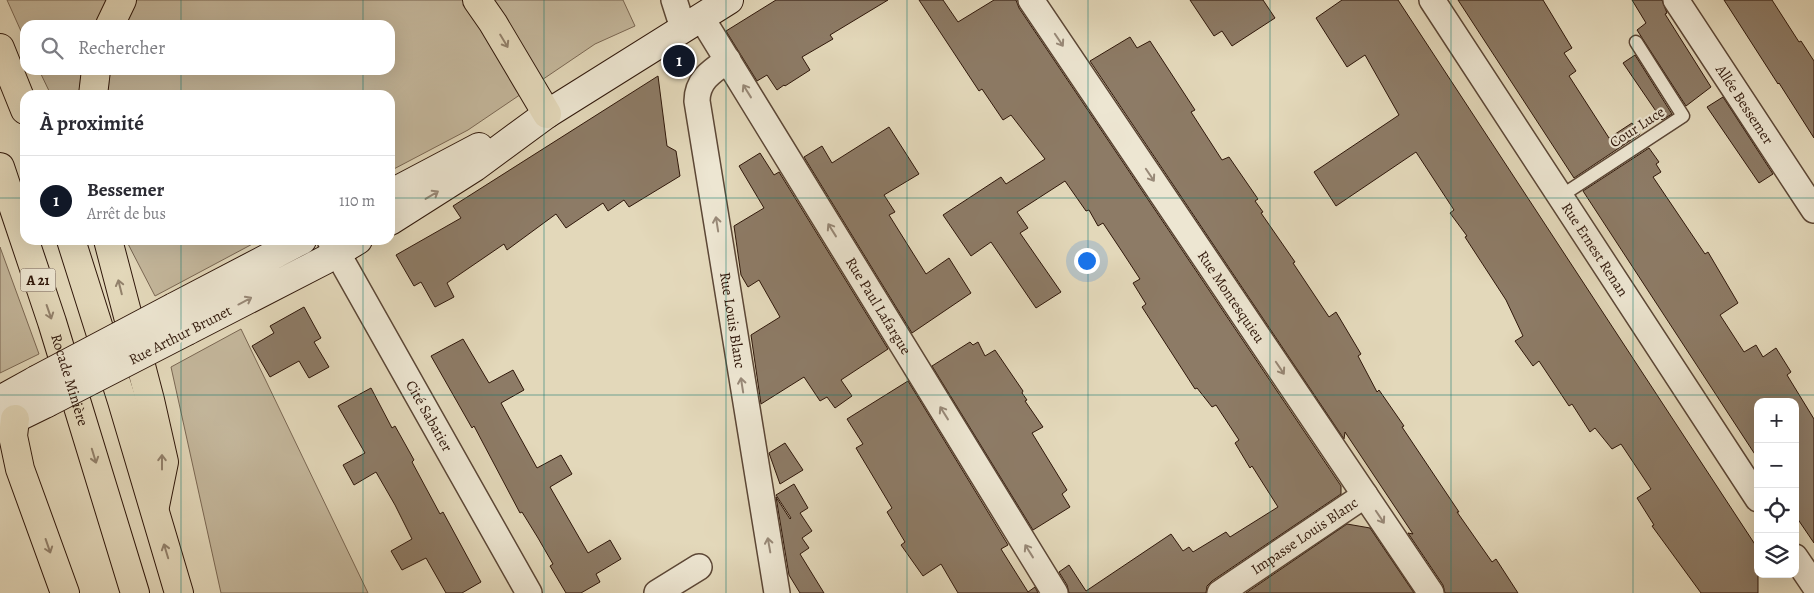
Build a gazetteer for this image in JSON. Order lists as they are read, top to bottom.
{
  "streets": {
    "highway": ["A 21", "Rocade Minière"],
    "street": [
      "Allée Bessemer",
      "Rue Ernest Renan",
      "Rue Montesquieu",
      "Rue Paul Lafargue",
      "Rue Louis Blanc",
      "Rue Arthur Brunet",
      "Cité Sabatier",
      "Impasse Louis Blanc"
    ],
    "lane": ["Cour Luce"]
  },
  "crossings": [
    ["Cour Luce", "Rue Ernest Renan"],
    ["Rue Montesquieu", "Impasse Louis Blanc"],
    ["Rue Paul Lafargue", "Rue Louis Blanc"]
  ],
  "one_way": ["Rue Montesquieu", "Rue Paul Lafargue", "Rue Louis Blanc"],
  "page": {
    "search": "Rechercher",
    "pins": "1",
    "heading": "À proximité",
    "list": [
      {
        "mark": "1",
        "name": "Bessemer",
        "note": "Arrêt de bus",
        "value": "110 m"
      }
    ],
    "map_buttons": ["+", "−"]
  }
}
